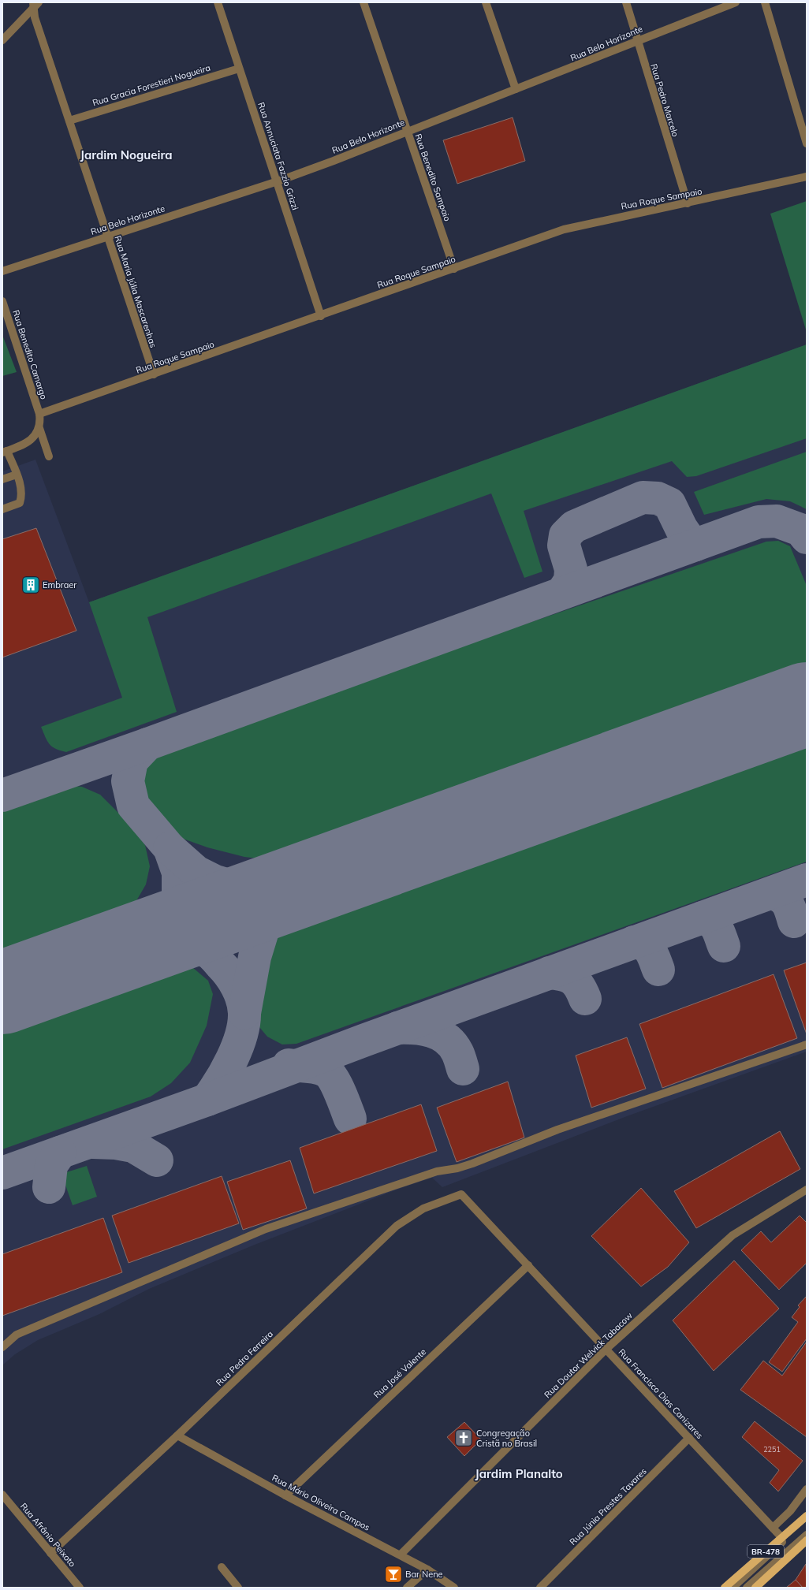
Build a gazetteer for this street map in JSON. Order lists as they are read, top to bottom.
{
  "streets": {
    "main road": ["BR-478"],
    "street": [
      "Rua Belo Horizonte",
      "Rua Gracia Forestieri Nogueira",
      "Rua Pedro Marcelo",
      "Rua Annuciata Fazzio Grizzi",
      "Rua Benedito Sampaio",
      "Rua Roque Sampaio",
      "Rua Maria Júlia Mascarenhas",
      "Rua Benedito Camargo",
      "Rua Doutor Welvick Tabacow",
      "Rua Pedro Ferreira",
      "Rua José Valente",
      "Rua Francisco Dias Canizares",
      "Rua Mário Oliveira Campos",
      "Rua Júnia Prestes Tavares",
      "Rua Afrânio Peixoto"
    ]
  },
  "crossings": [
    ["Rua Belo Horizonte", "Rua Pedro Marcelo"],
    ["Rua Belo Horizonte", "Rua Annuciata Fazzio Grizzi"],
    ["Rua Belo Horizonte", "Rua Benedito Sampaio"],
    ["Rua Belo Horizonte", "Rua Maria Júlia Mascarenhas"],
    ["Rua Gracia Forestieri Nogueira", "Rua Annuciata Fazzio Grizzi"],
    ["Rua Gracia Forestieri Nogueira", "Rua Maria Júlia Mascarenhas"],
    ["Rua Pedro Marcelo", "Rua Roque Sampaio"],
    ["Rua Annuciata Fazzio Grizzi", "Rua Roque Sampaio"],
    ["Rua Benedito Sampaio", "Rua Roque Sampaio"],
    ["Rua Roque Sampaio", "Rua Maria Júlia Mascarenhas"],
    ["Rua Roque Sampaio", "Rua Benedito Camargo"],
    ["Rua Doutor Welvick Tabacow", "Rua Francisco Dias Canizares"],
    ["Rua Doutor Welvick Tabacow", "Rua Mário Oliveira Campos"],
    ["Rua Pedro Ferreira", "Rua Francisco Dias Canizares"],
    ["Rua Pedro Ferreira", "Rua Mário Oliveira Campos"],
    ["Rua Pedro Ferreira", "Rua Afrânio Peixoto"],
    ["Rua José Valente", "Rua Francisco Dias Canizares"],
    ["Rua José Valente", "Rua Mário Oliveira Campos"],
    ["Rua Francisco Dias Canizares", "Rua Júnia Prestes Tavares"],
    ["Rua Francisco Dias Canizares", "BR-478"]
  ],
  "districts": ["Jardim Nogueira", "Jardim Planalto"],
  "places": {
    "building": ["Embraer"],
    "church": ["Congregação Cristã no Brasil"],
    "bar": ["Bar Nene"]
  },
  "house_numbers": ["2251"]
}
